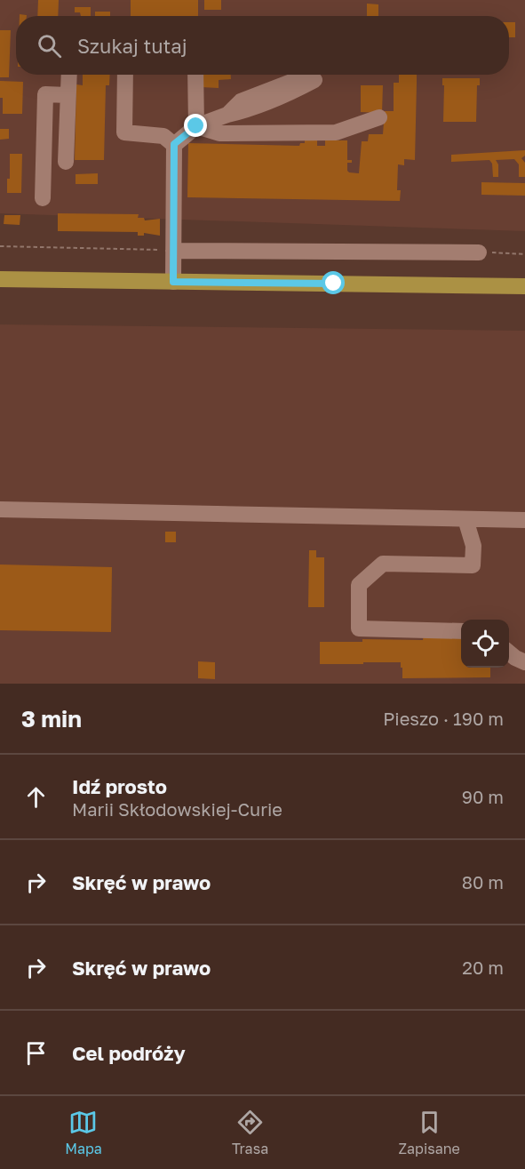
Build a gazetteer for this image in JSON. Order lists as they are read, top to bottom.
{
  "page": {
    "search": "Szukaj tutaj",
    "heading": ["3 min", "Pieszo · 190 m"],
    "list": [
      ["Idź prosto", "Marii Skłodowskiej-Curie", "90 m"],
      ["Skręć w prawo", "80 m"],
      ["Skręć w prawo", "20 m"],
      "Cel podróży"
    ],
    "nav": ["Mapa", "Trasa", "Zapisane"]
  }
}
